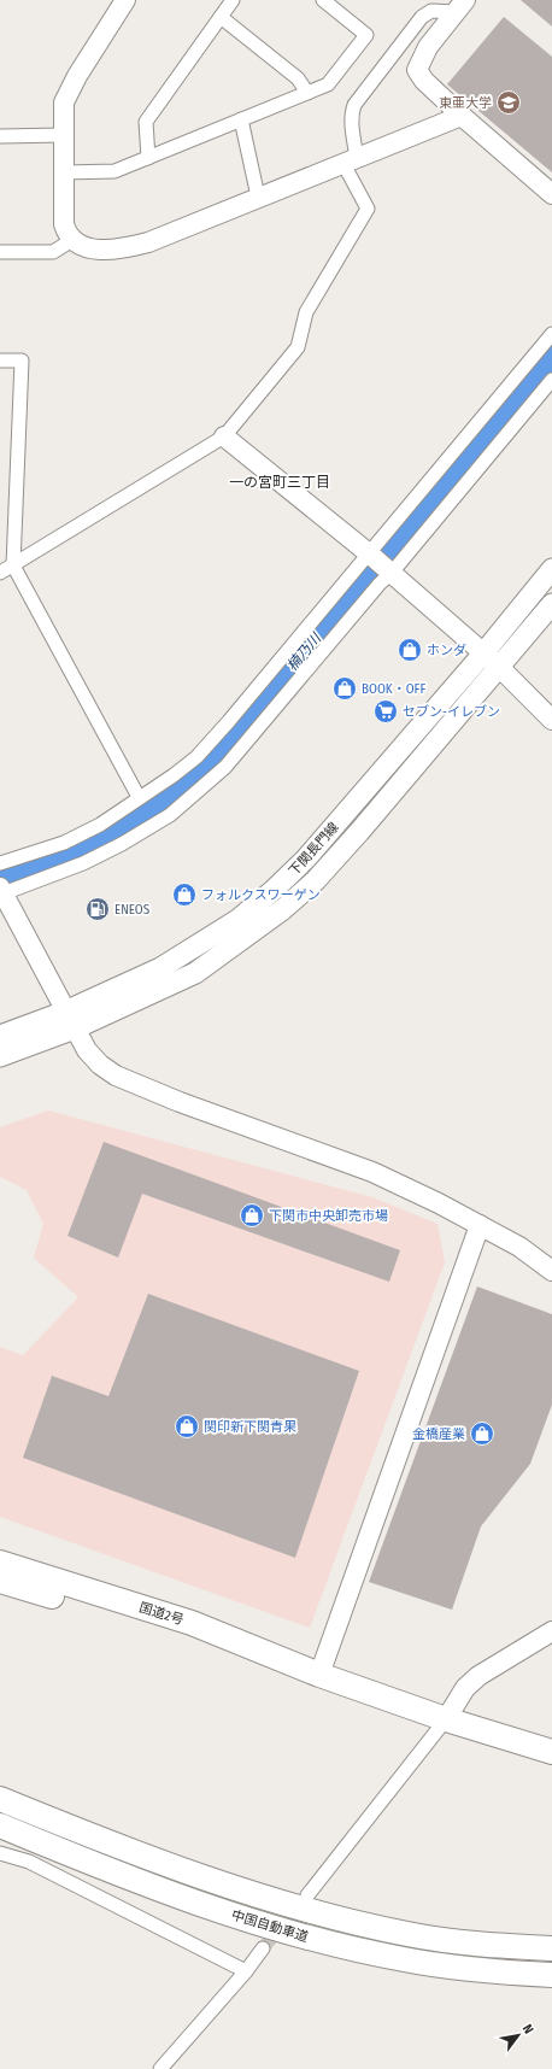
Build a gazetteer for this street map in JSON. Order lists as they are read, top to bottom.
{
  "streets": {
    "highway": ["国道2号", "中国自動車道"],
    "main road": ["下関長門線"]
  },
  "districts": ["一の宮町三丁目"],
  "water": ["楠乃川"],
  "places": {
    "school or university": ["東亜大学"],
    "shop": [
      "ホンダ",
      "BOOK・OFF",
      "フォルクスワーゲン",
      "下関市中央卸売市場",
      "関印新下関青果",
      "金橋産業"
    ],
    "supermarket": ["セブン-イレブン"],
    "fuel station": ["ENEOS"]
  },
  "north": "top right"
}
